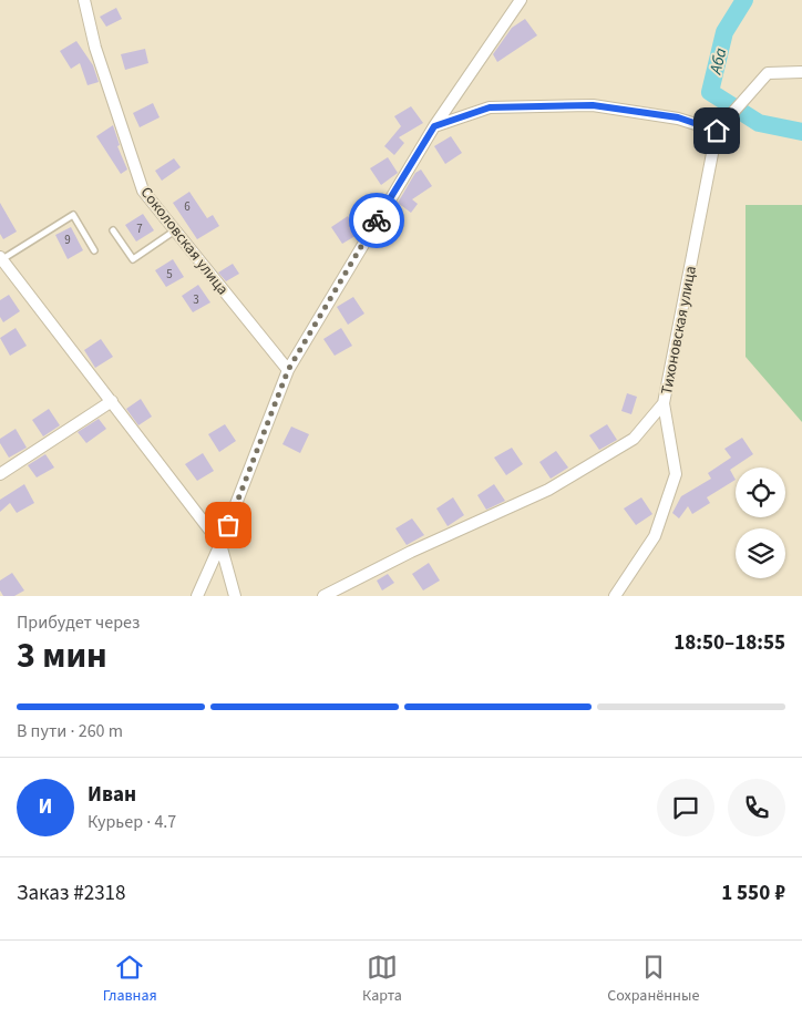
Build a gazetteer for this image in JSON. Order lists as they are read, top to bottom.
{
  "streets": {
    "street": ["Соколовская улица", "Тихоновская улица"]
  },
  "water": ["Аба"],
  "house_numbers": [
    "6",
    "7",
    "9",
    "5",
    "3"
  ],
  "page": {
    "heading": ["3 мин", "Прибудет через", "18:50–18:55"],
    "panel": [
      "Иван",
      "Курьер · 4.7",
      "Заказ #2318",
      "1 550 ₽"
    ],
    "bar": "В пути · 260 m",
    "round": "И",
    "tabs": ["Главная", "Карта", "Сохранённые"]
  }
}
